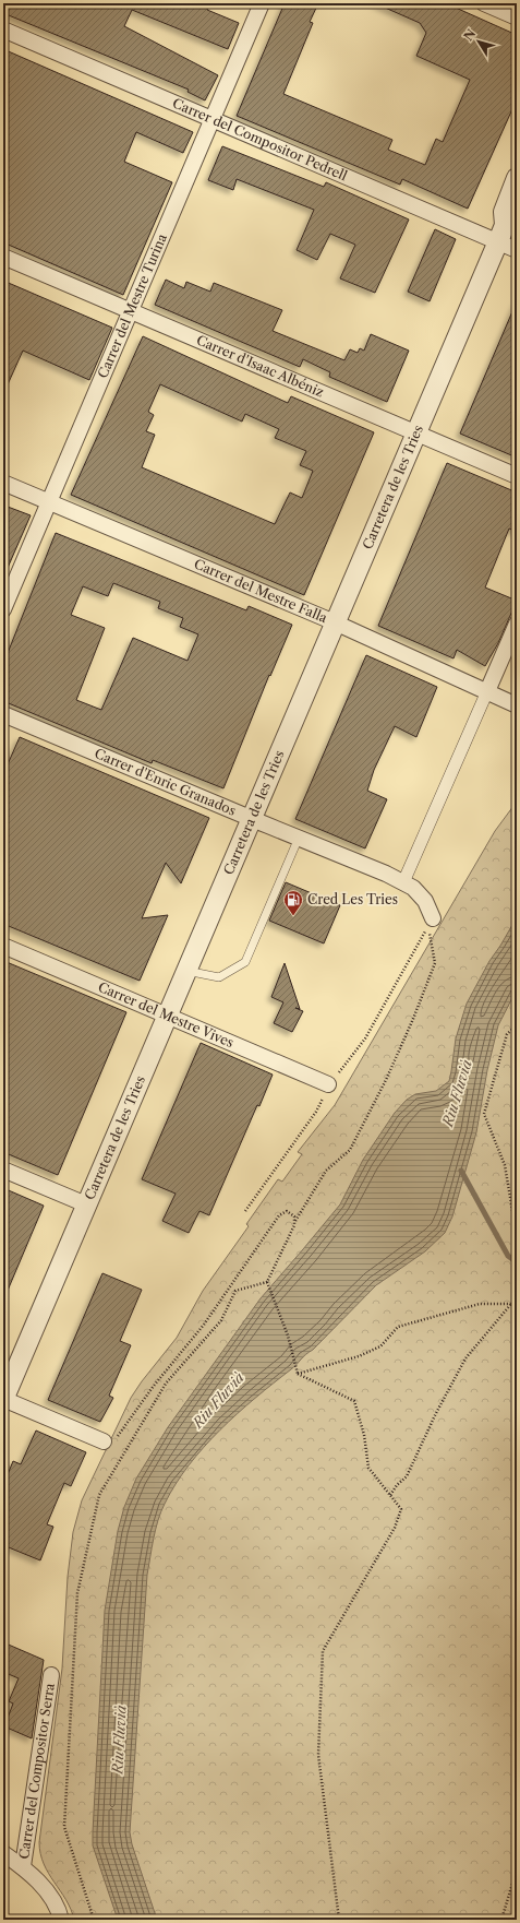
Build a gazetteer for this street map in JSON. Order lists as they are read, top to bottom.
{
  "streets": {
    "street": [
      "Carrer del Compositor Pedrell",
      "Carrer del Mestre Turina",
      "Carrer d'Isaac Albéniz",
      "Carretera de les Tries",
      "Carrer del Mestre Falla",
      "Carrer d'Enric Granados",
      "Carrer del Mestre Vives",
      "Carrer del Compositor Serra"
    ]
  },
  "crossings": [
    ["Carrer del Compositor Pedrell", "Carrer del Mestre Turina"],
    ["Carrer del Compositor Pedrell", "Carretera de les Tries"],
    ["Carrer del Mestre Turina", "Carrer d'Isaac Albéniz"],
    ["Carrer del Mestre Turina", "Carrer del Mestre Falla"],
    ["Carrer d'Isaac Albéniz", "Carretera de les Tries"],
    ["Carretera de les Tries", "Carrer del Mestre Falla"],
    ["Carretera de les Tries", "Carrer d'Enric Granados"],
    ["Carretera de les Tries", "Carrer del Mestre Vives"]
  ],
  "water": ["Riu Fluvià"],
  "places": {
    "fuel station": ["Cred Les Tries"]
  },
  "north": "top left"
}
